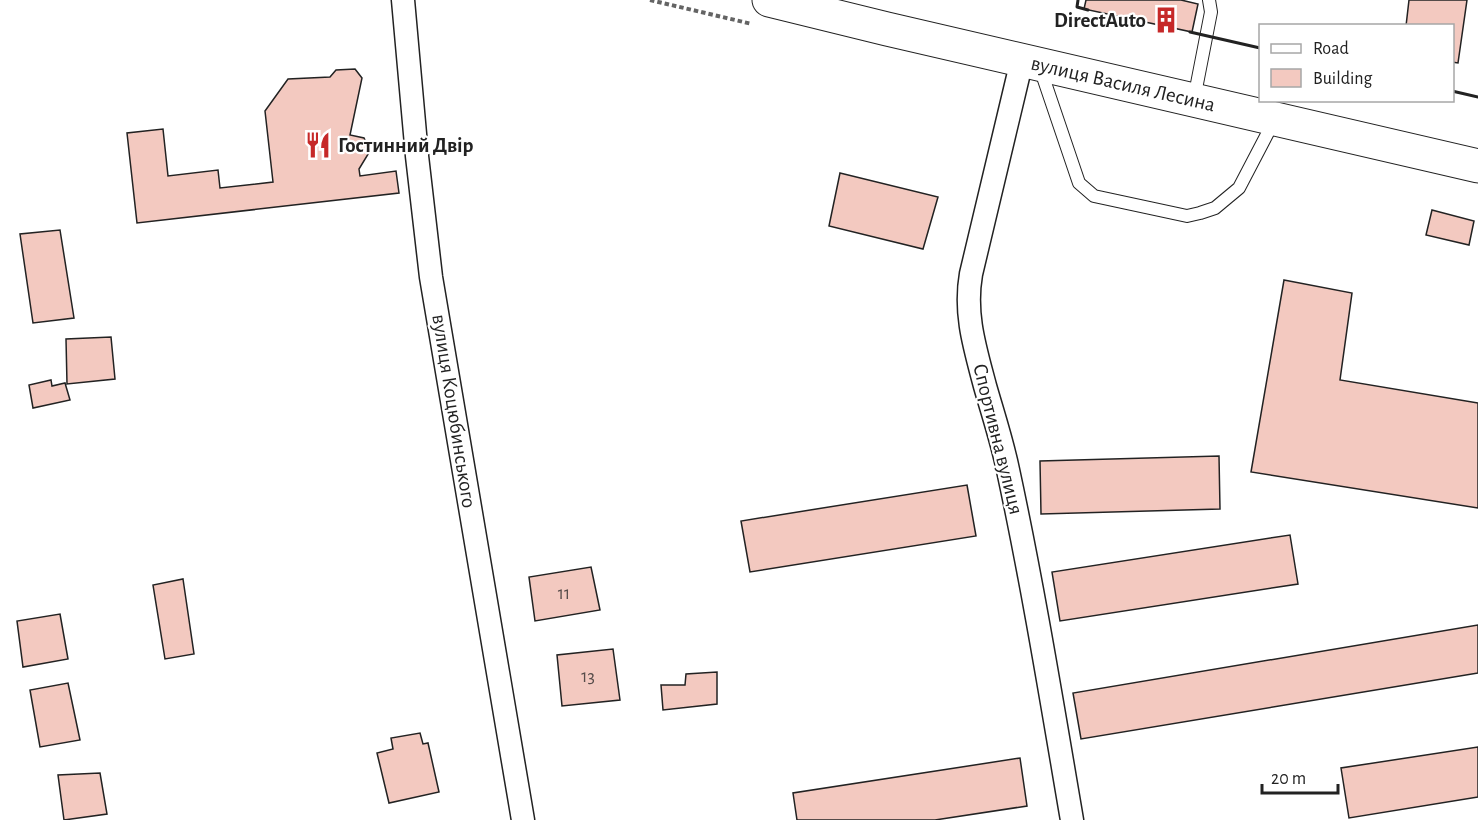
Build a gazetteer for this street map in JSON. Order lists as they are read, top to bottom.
{
  "streets": {
    "street": ["вулиця Василя Лесина", "вулиця Коцюбинського", "Спортивна вулиця"]
  },
  "crossings": [
    ["вулиця Василя Лесина", "Спортивна вулиця"]
  ],
  "places": {
    "building": ["DirectAuto"],
    "restaurant": ["Гостинний Двір"]
  },
  "house_numbers": ["11", "13"],
  "legend": ["Road", "Building"],
  "scale_bar": "20 m"
}
